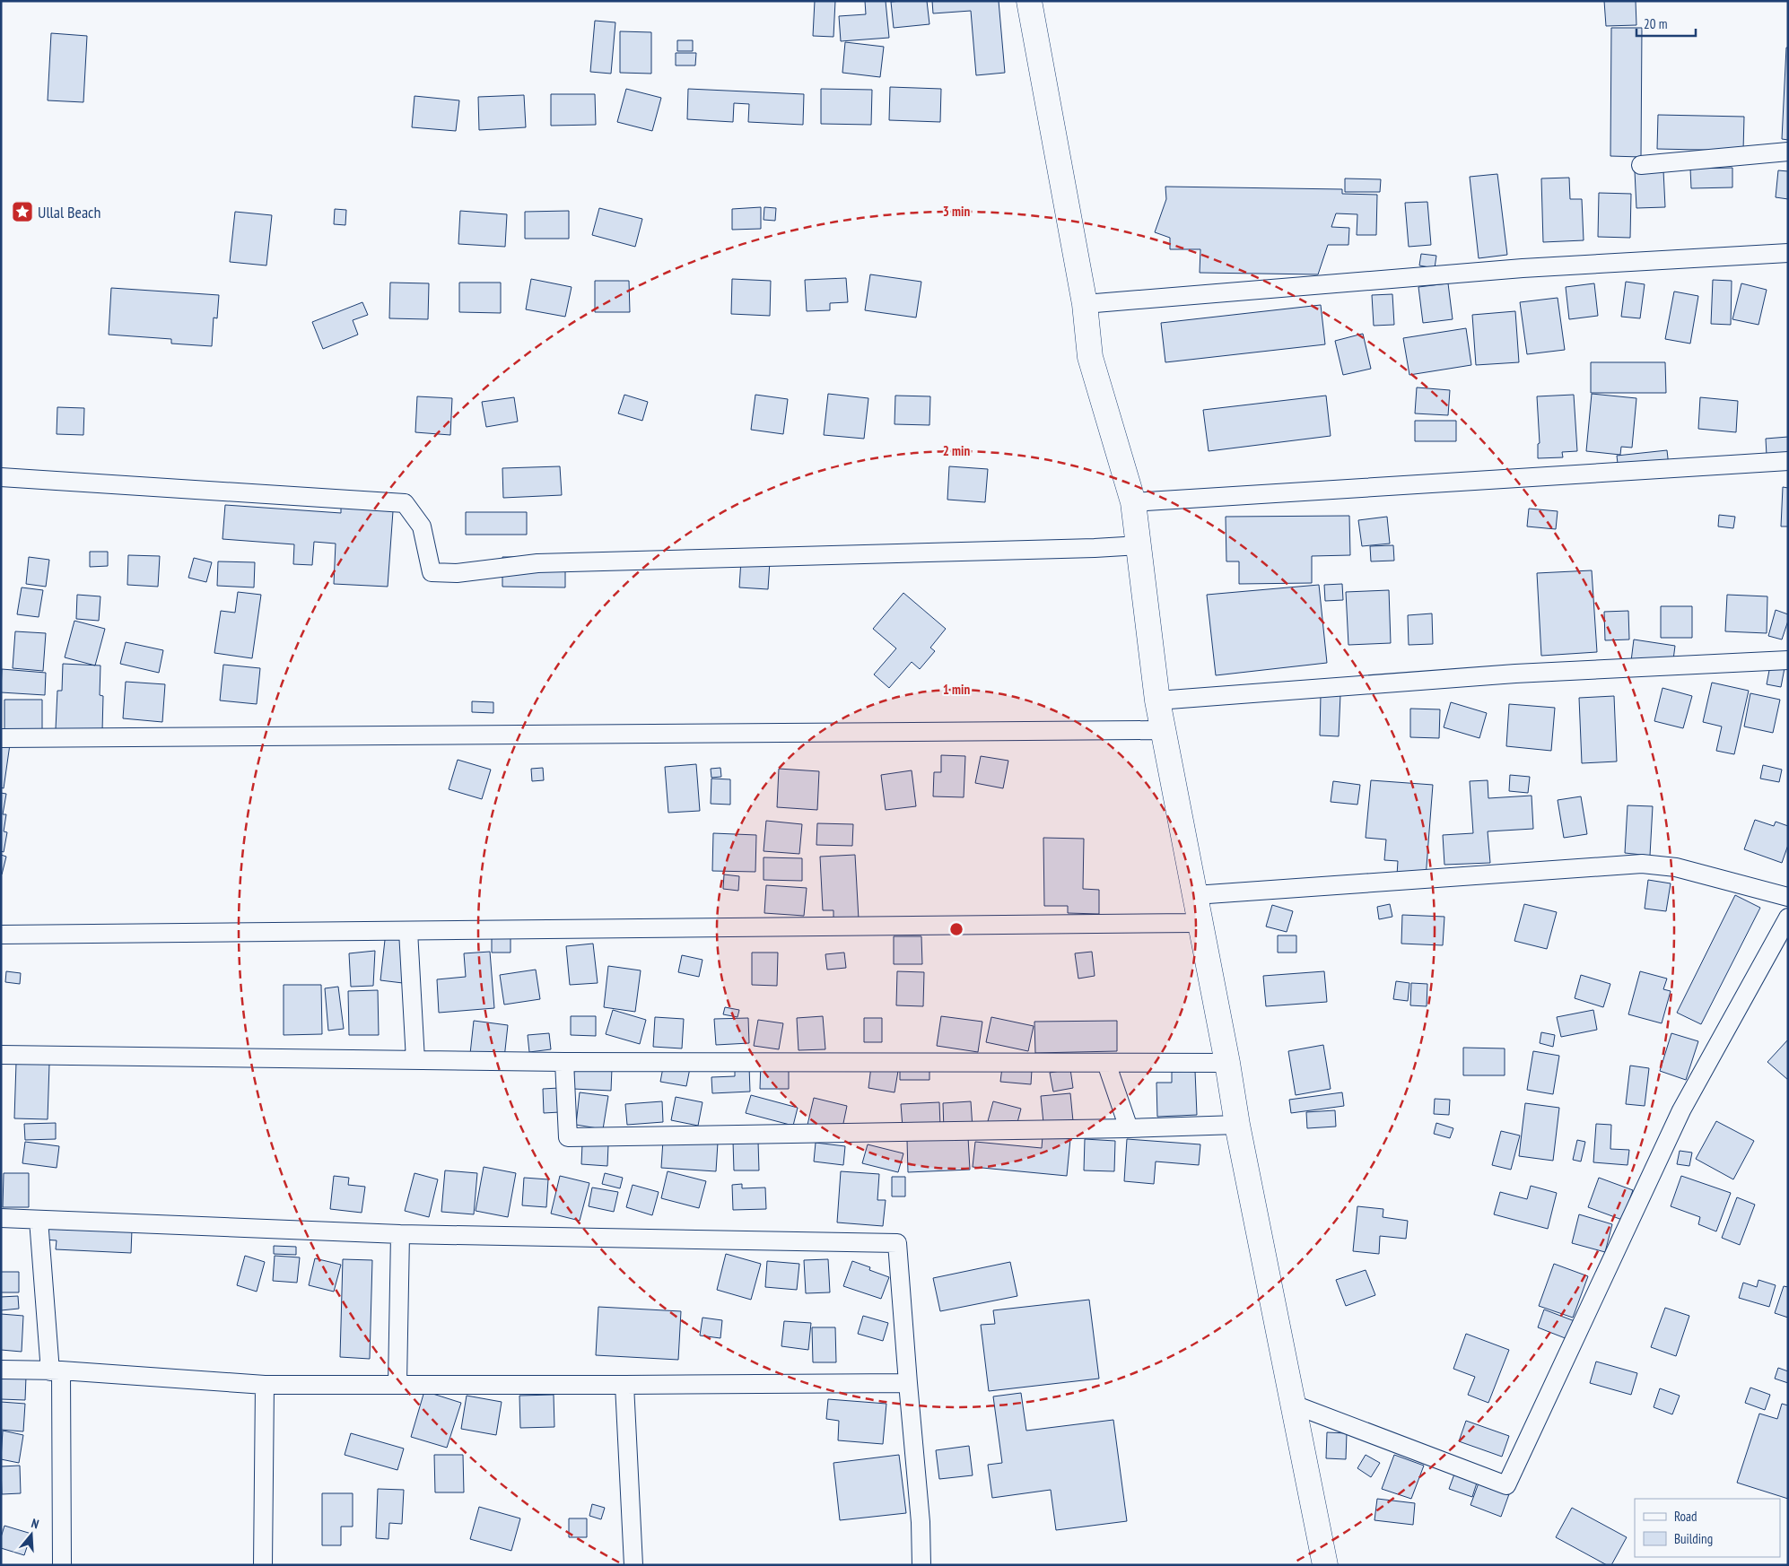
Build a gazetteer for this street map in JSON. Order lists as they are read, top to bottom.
{
  "places": {
    "place": ["Ullal Beach"]
  },
  "legend": ["Road", "Building"],
  "scale_bar": "20 m",
  "north": "top",
  "rings": ["3 min", "2 min", "1 min"]
}
